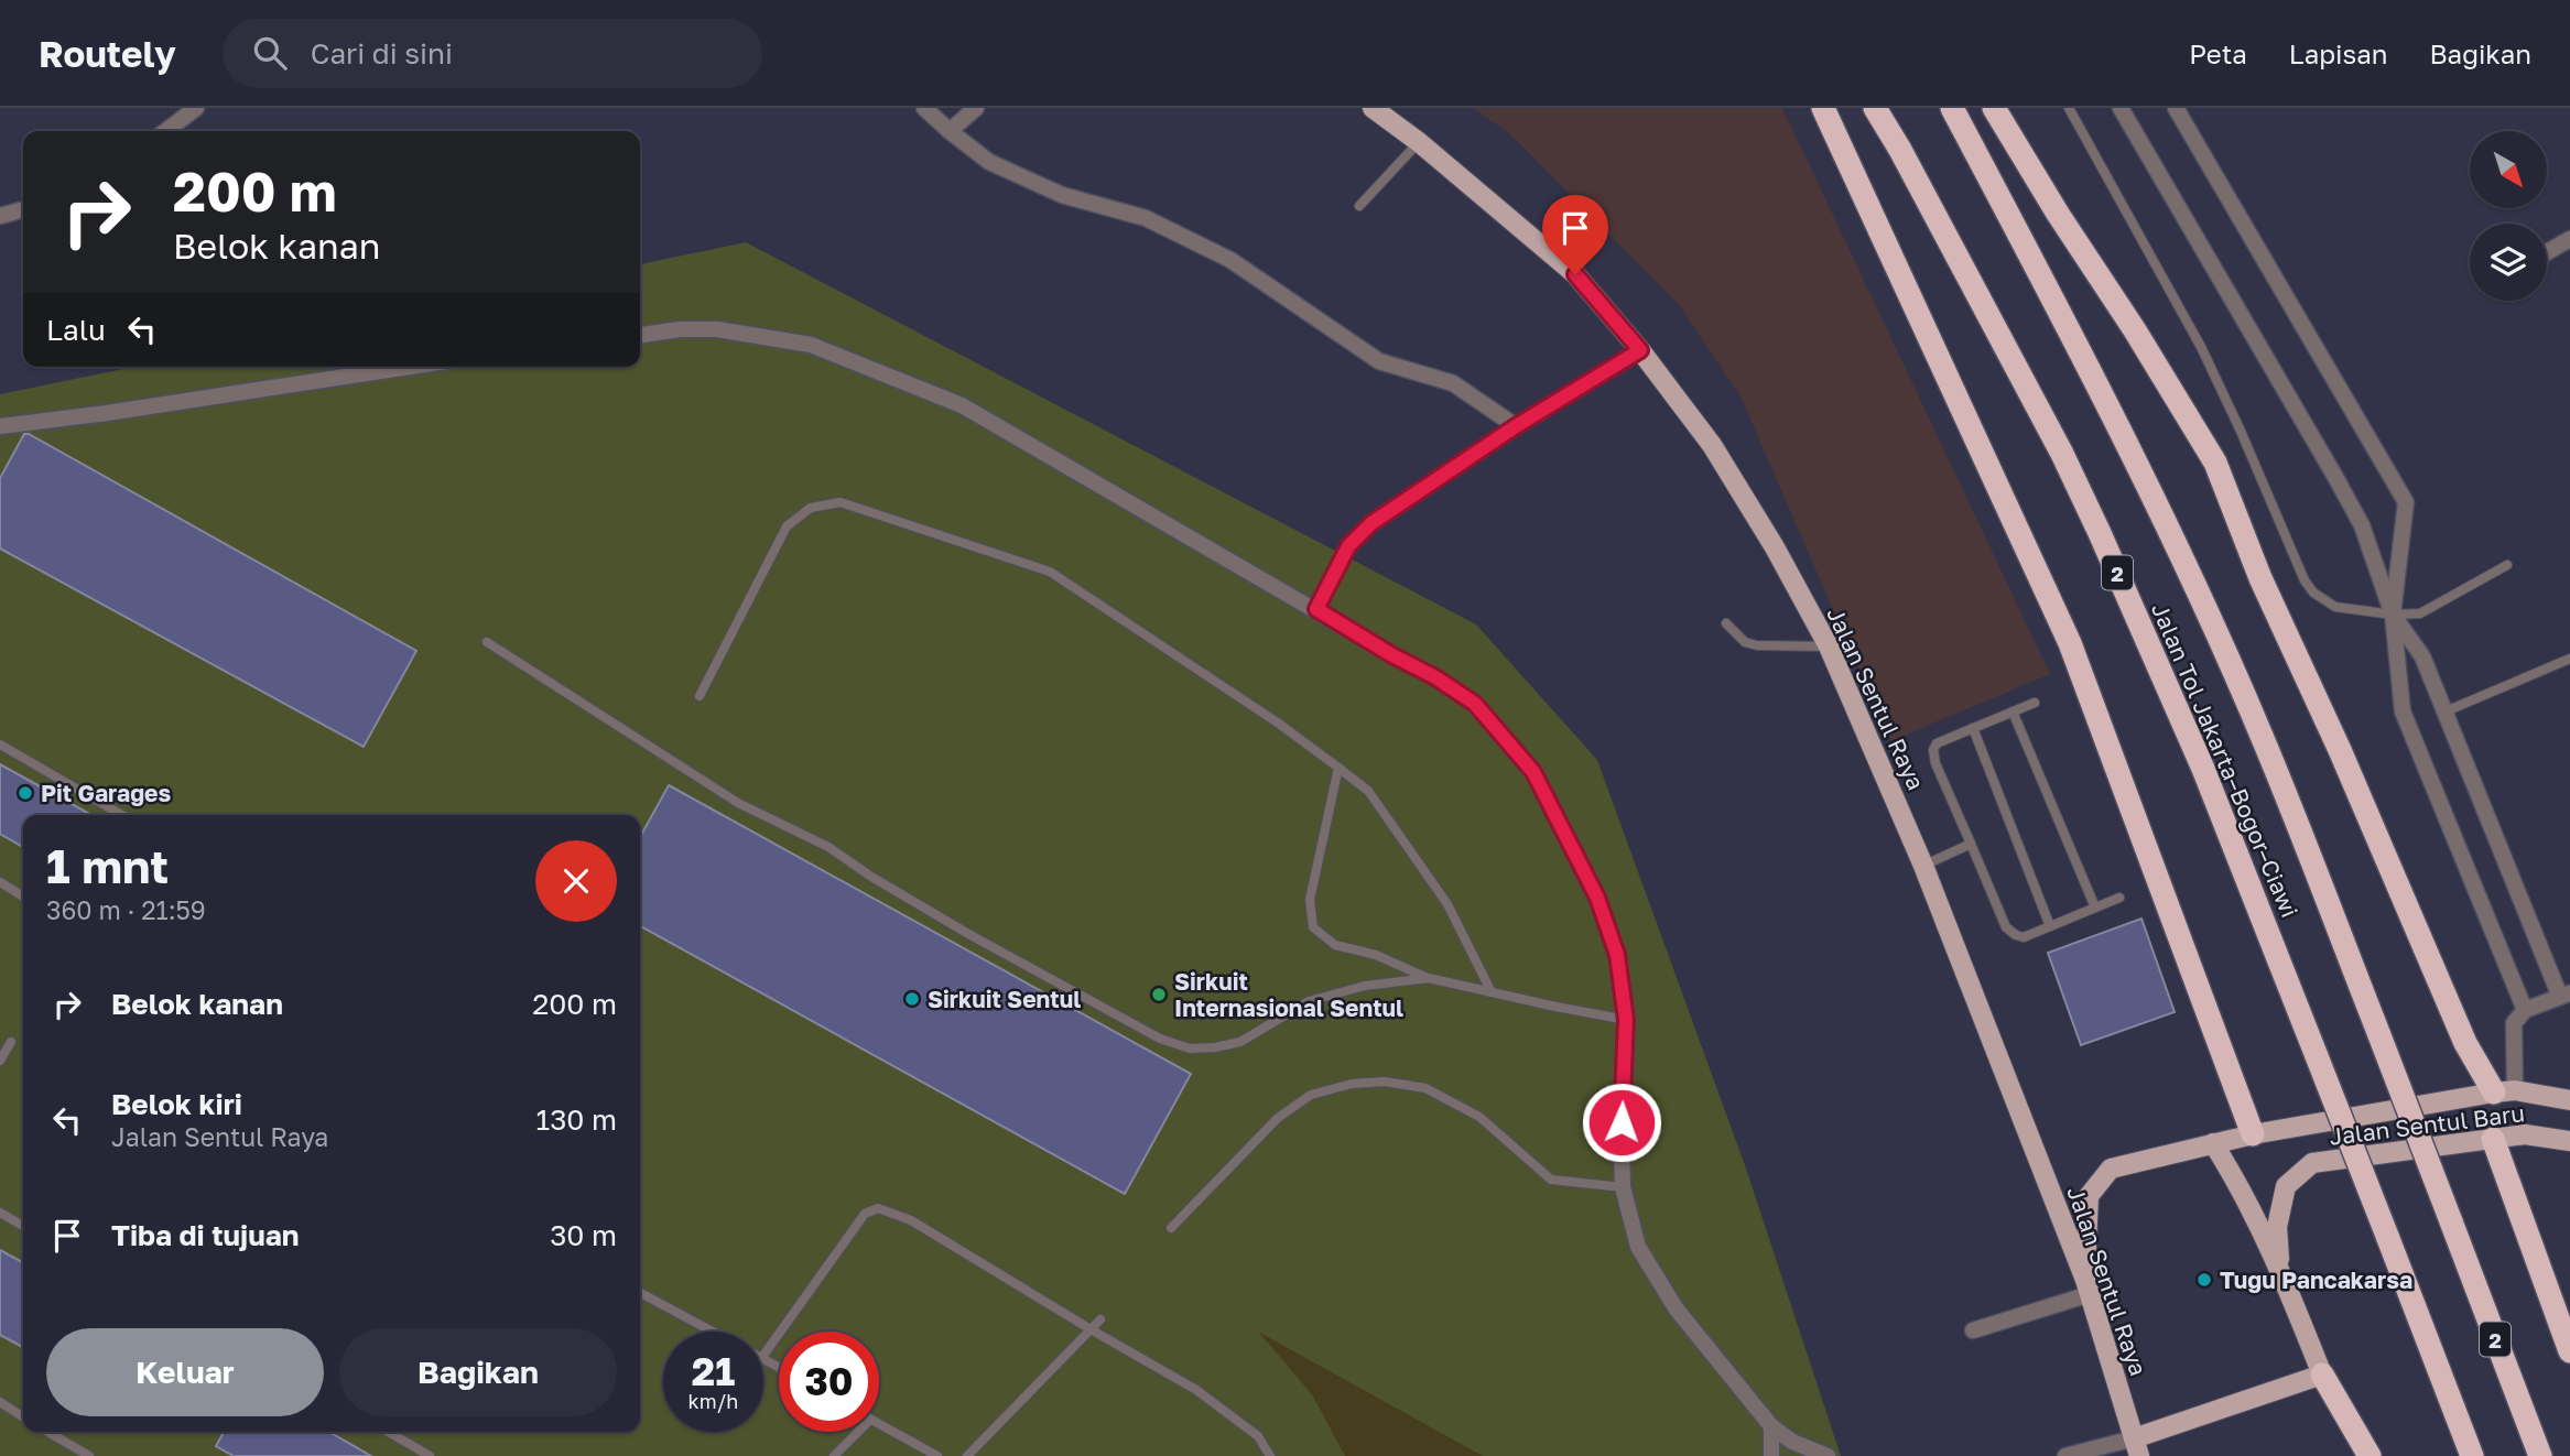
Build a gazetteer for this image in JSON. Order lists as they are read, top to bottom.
{
  "streets": {
    "highway": ["2", "Jalan Tol Jakarta–Bogor–Ciawi"],
    "main road": ["Jalan Sentul Raya", "Jalan Sentul Baru"]
  },
  "crossings": [
    ["Jalan Sentul Raya", "Jalan Sentul Baru"]
  ],
  "places": [
    "Pit Garages",
    "Sirkuit Internasional Sentul",
    "Sirkuit Sentul",
    "Tugu Pancakarsa"
  ],
  "north": "bottom right",
  "page": {
    "header": "Routely",
    "search": "Cari di sini",
    "nav": ["Peta", "Lapisan", "Bagikan"],
    "turn": ["200 m", "Belok kanan"],
    "then": "Lalu",
    "heading": ["1 mnt", "360 m · 21:59"],
    "list": [
      {
        "name": "Belok kanan",
        "value": "200 m"
      },
      {
        "name": "Belok kiri",
        "note": "Jalan Sentul Raya",
        "value": "130 m"
      },
      {
        "name": "Tiba di tujuan",
        "value": "30 m"
      }
    ],
    "buttons": ["Keluar", "Bagikan"],
    "speed": "21 km/h",
    "limit": "30"
  }
}
